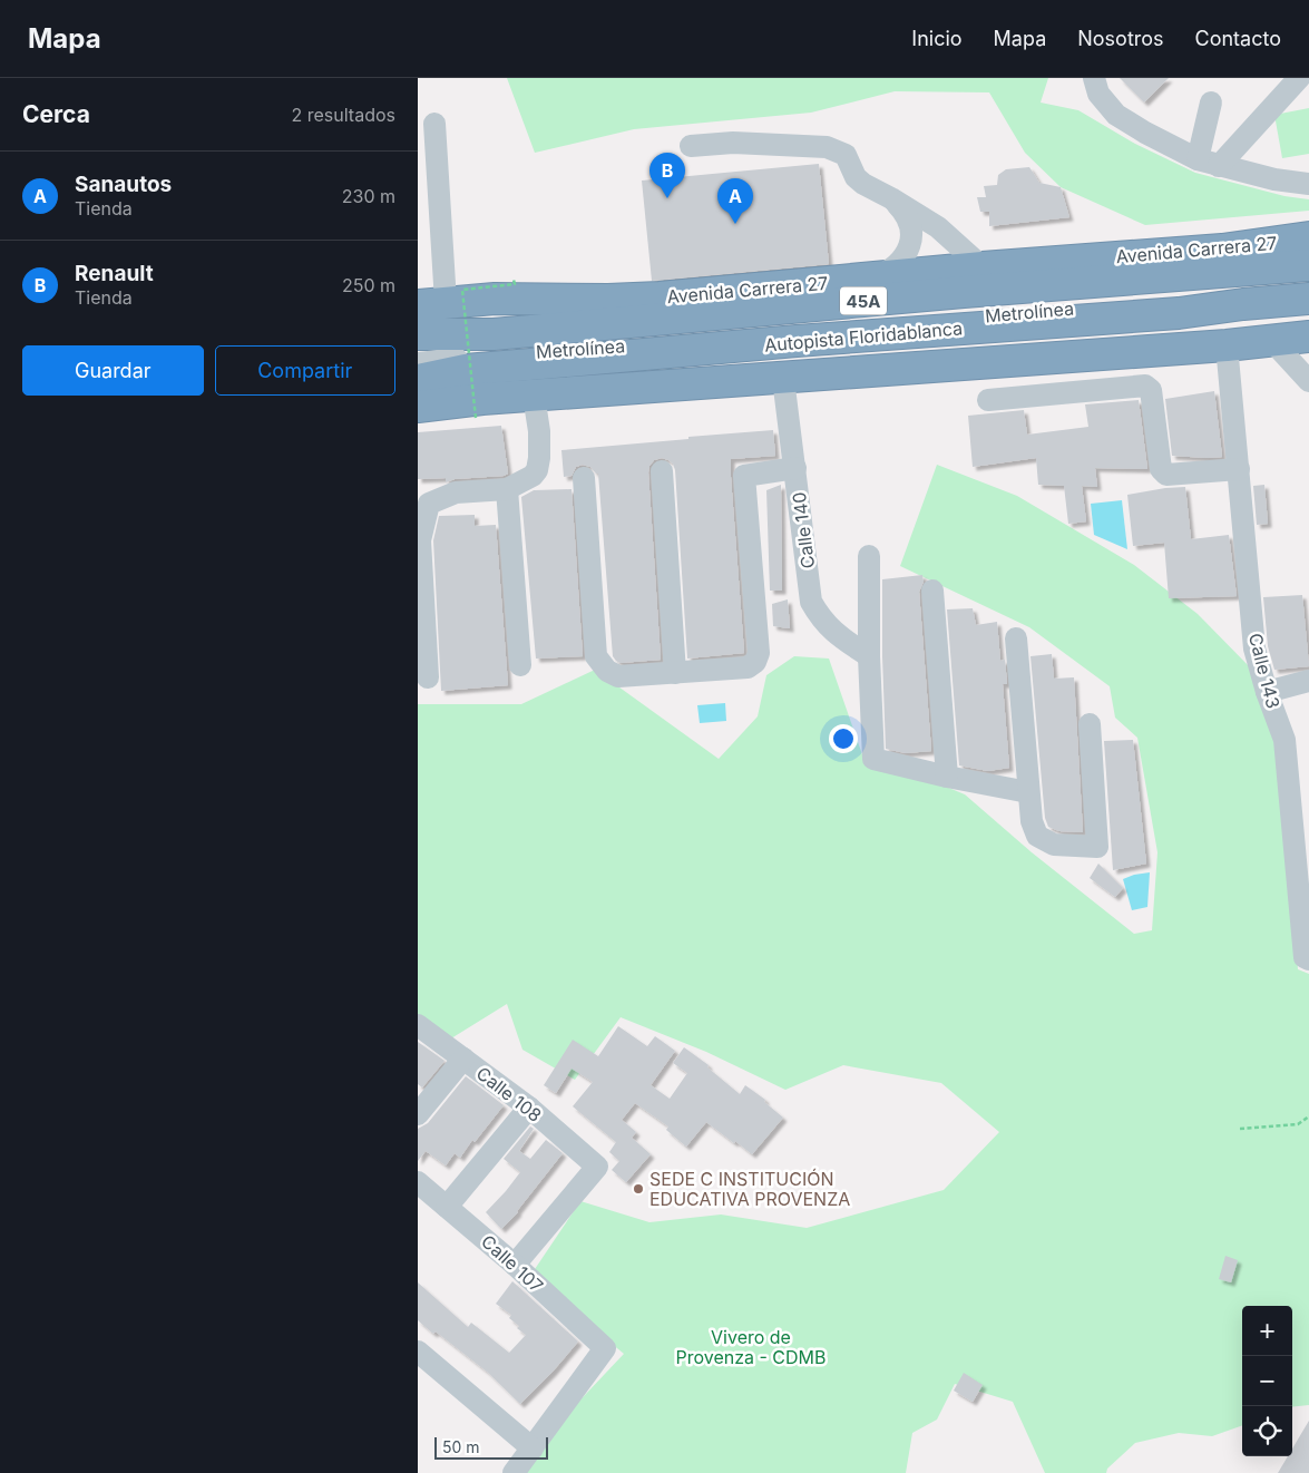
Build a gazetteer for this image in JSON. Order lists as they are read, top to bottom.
{
  "streets": {
    "highway": ["Avenida Carrera 27", "45A", "Autopista Floridablanca"],
    "street": [
      "Metrolínea",
      "Calle 140",
      "Calle 143",
      "Calle 108",
      "Calle 107"
    ]
  },
  "crossings": [
    ["Calle 108", "Calle 107"]
  ],
  "parks": ["Vivero de Provenza - CDMB"],
  "places": ["SEDE C INSTITUCIÓN EDUCATIVA PROVENZA"],
  "scale_bar": "50 m",
  "page": {
    "header": "Mapa",
    "nav": [
      "Inicio",
      "Mapa",
      "Nosotros",
      "Contacto"
    ],
    "heading": ["Cerca", "2 resultados"],
    "list": [
      {
        "mark": "A",
        "name": "Sanautos",
        "note": "Tienda",
        "value": "230 m"
      },
      {
        "mark": "B",
        "name": "Renault",
        "note": "Tienda",
        "value": "250 m"
      }
    ],
    "pins": ["B", "A"],
    "buttons": ["Guardar", "Compartir"],
    "map_buttons": ["+", "−"],
    "scale": "50 m"
  }
}
